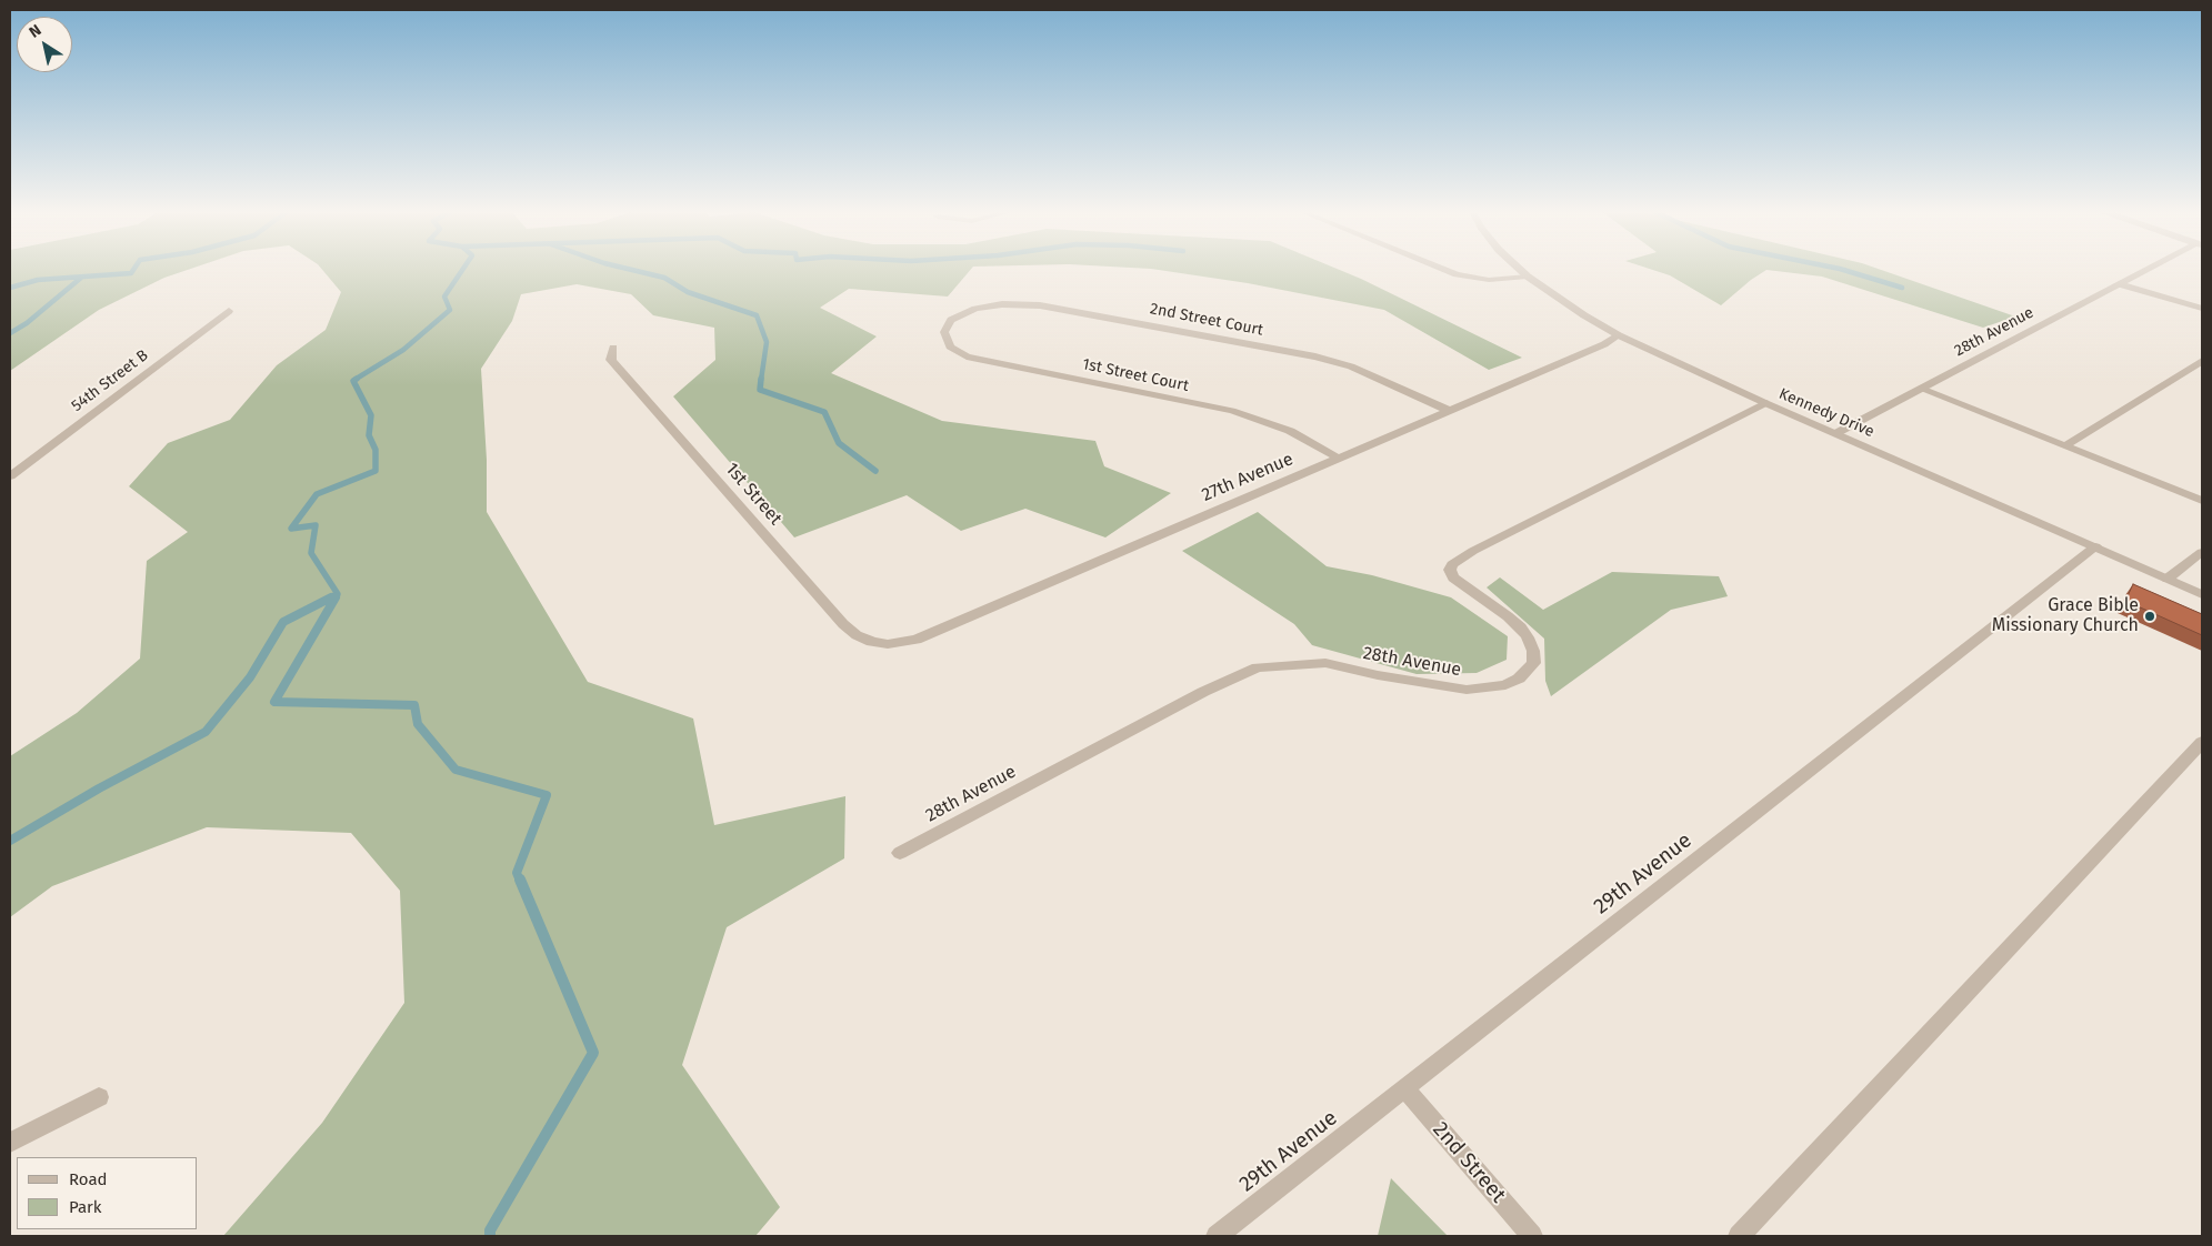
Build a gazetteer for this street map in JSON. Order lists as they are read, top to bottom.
{
  "streets": {
    "street": [
      "2nd Street Court",
      "28th Avenue",
      "1st Street Court",
      "54th Street B",
      "Kennedy Drive",
      "27th Avenue",
      "1st Street",
      "29th Avenue",
      "2nd Street"
    ]
  },
  "crossings": [
    ["2nd Street Court", "1st Street Court"],
    ["2nd Street Court", "27th Avenue"],
    ["28th Avenue", "Kennedy Drive"],
    ["1st Street Court", "27th Avenue"],
    ["Kennedy Drive", "27th Avenue"],
    ["Kennedy Drive", "29th Avenue"],
    ["27th Avenue", "1st Street"],
    ["29th Avenue", "2nd Street"]
  ],
  "places": ["Grace Bible Missionary Church"],
  "legend": ["Road", "Park"],
  "north": "top left"
}
